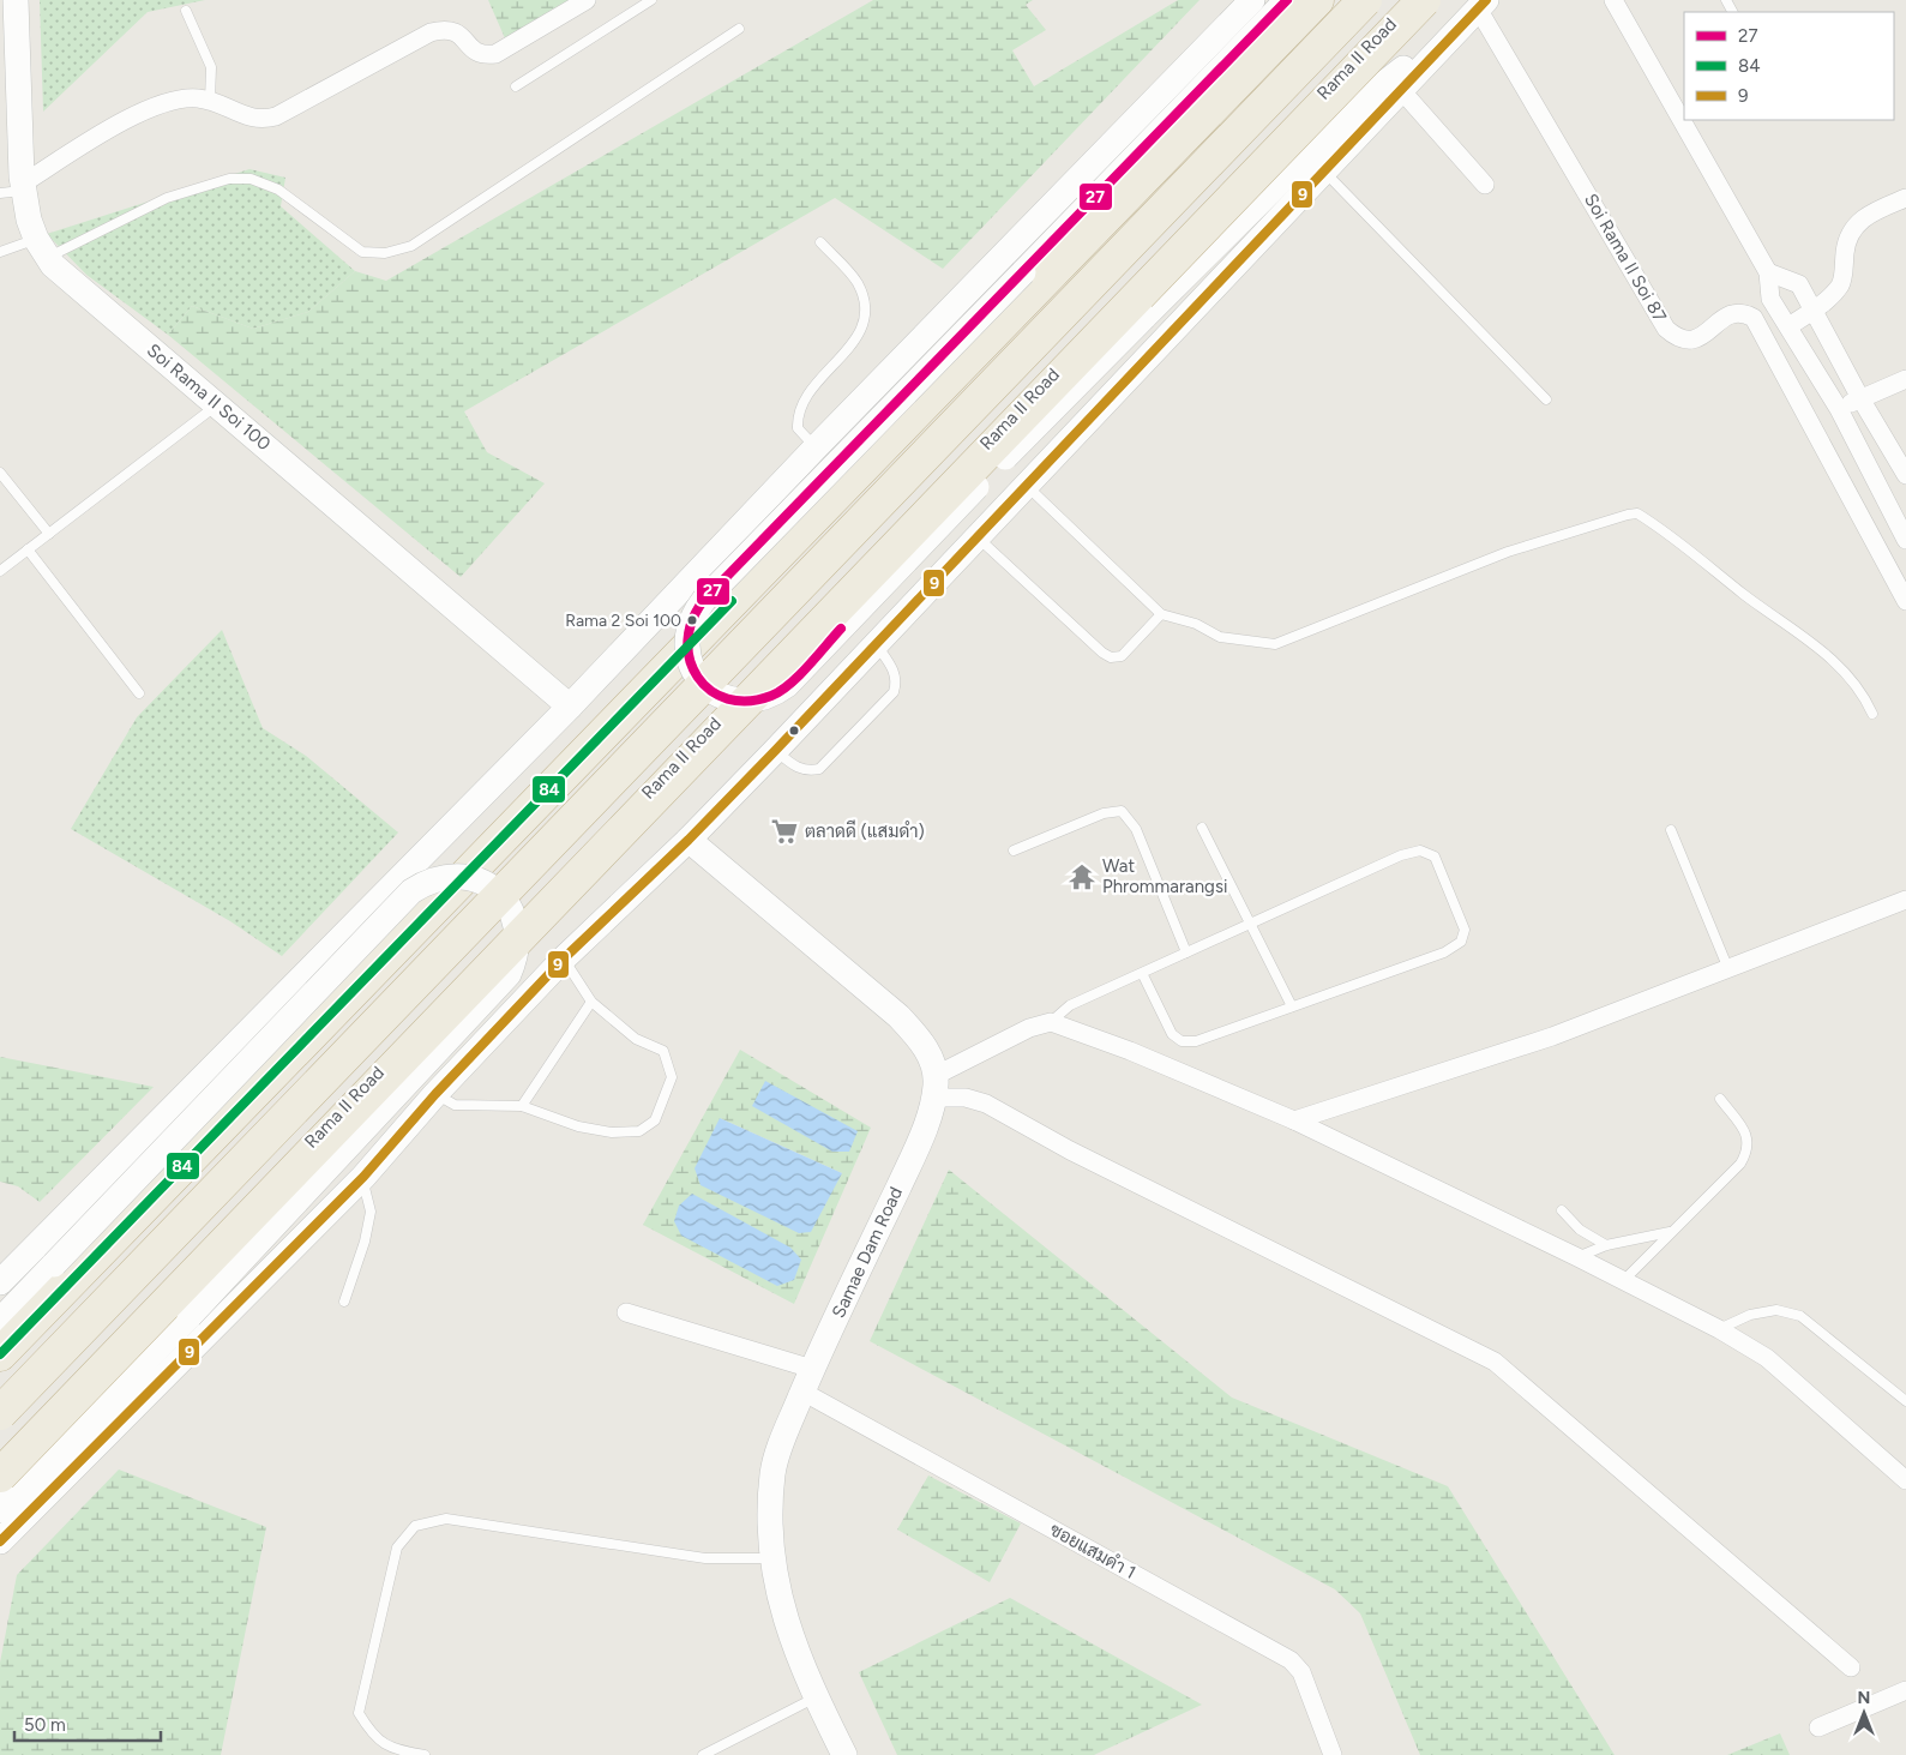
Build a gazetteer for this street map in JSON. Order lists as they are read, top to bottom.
{
  "streets": {
    "highway": ["Rama II Road"],
    "main road": ["Soi Rama II Soi 100", "Samae Dam Road"],
    "street": ["Soi Rama II Soi 87", "ซอยแสมดำ 1"]
  },
  "crossings": [
    ["Samae Dam Road", "ซอยแสมดำ 1"]
  ],
  "places": {
    "other": ["Rama 2 Soi 100"],
    "supermarket": ["ตลาดดี (แสมดำ)"],
    "temple": ["Wat Phrommarangsi"]
  },
  "lines": ["transit line 27", "transit line 9", "transit line 84"],
  "legend": ["27", "84", "9"],
  "scale_bar": "50 m",
  "north": "top"
}
